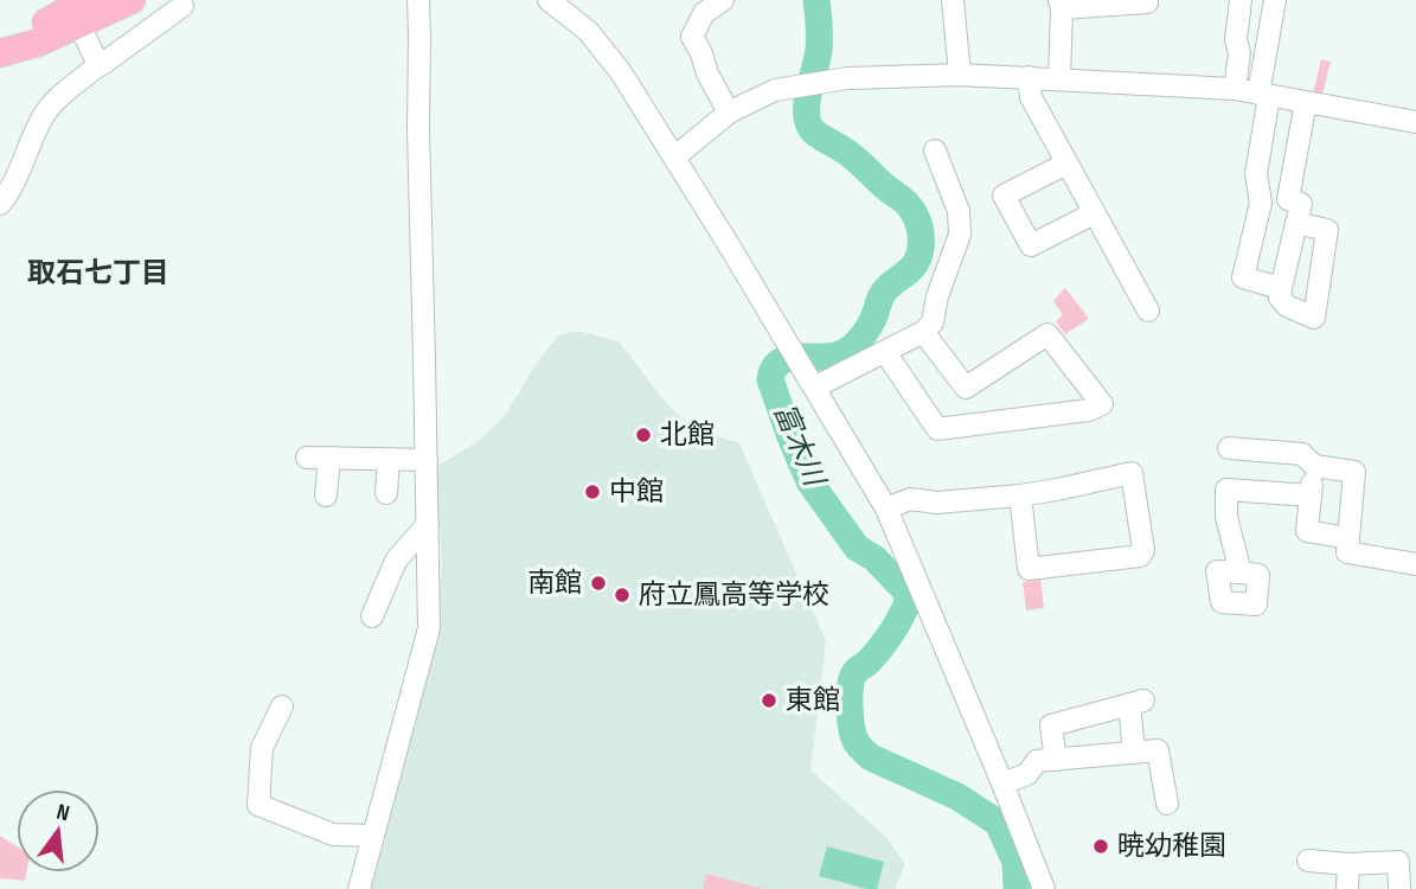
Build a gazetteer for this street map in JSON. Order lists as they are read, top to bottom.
{
  "districts": ["取石七丁目"],
  "water": ["富木川"],
  "places": [
    "北館",
    "中館",
    "南館",
    "府立鳳高等学校",
    "東館",
    "暁幼稚園"
  ],
  "north": "top"
}
